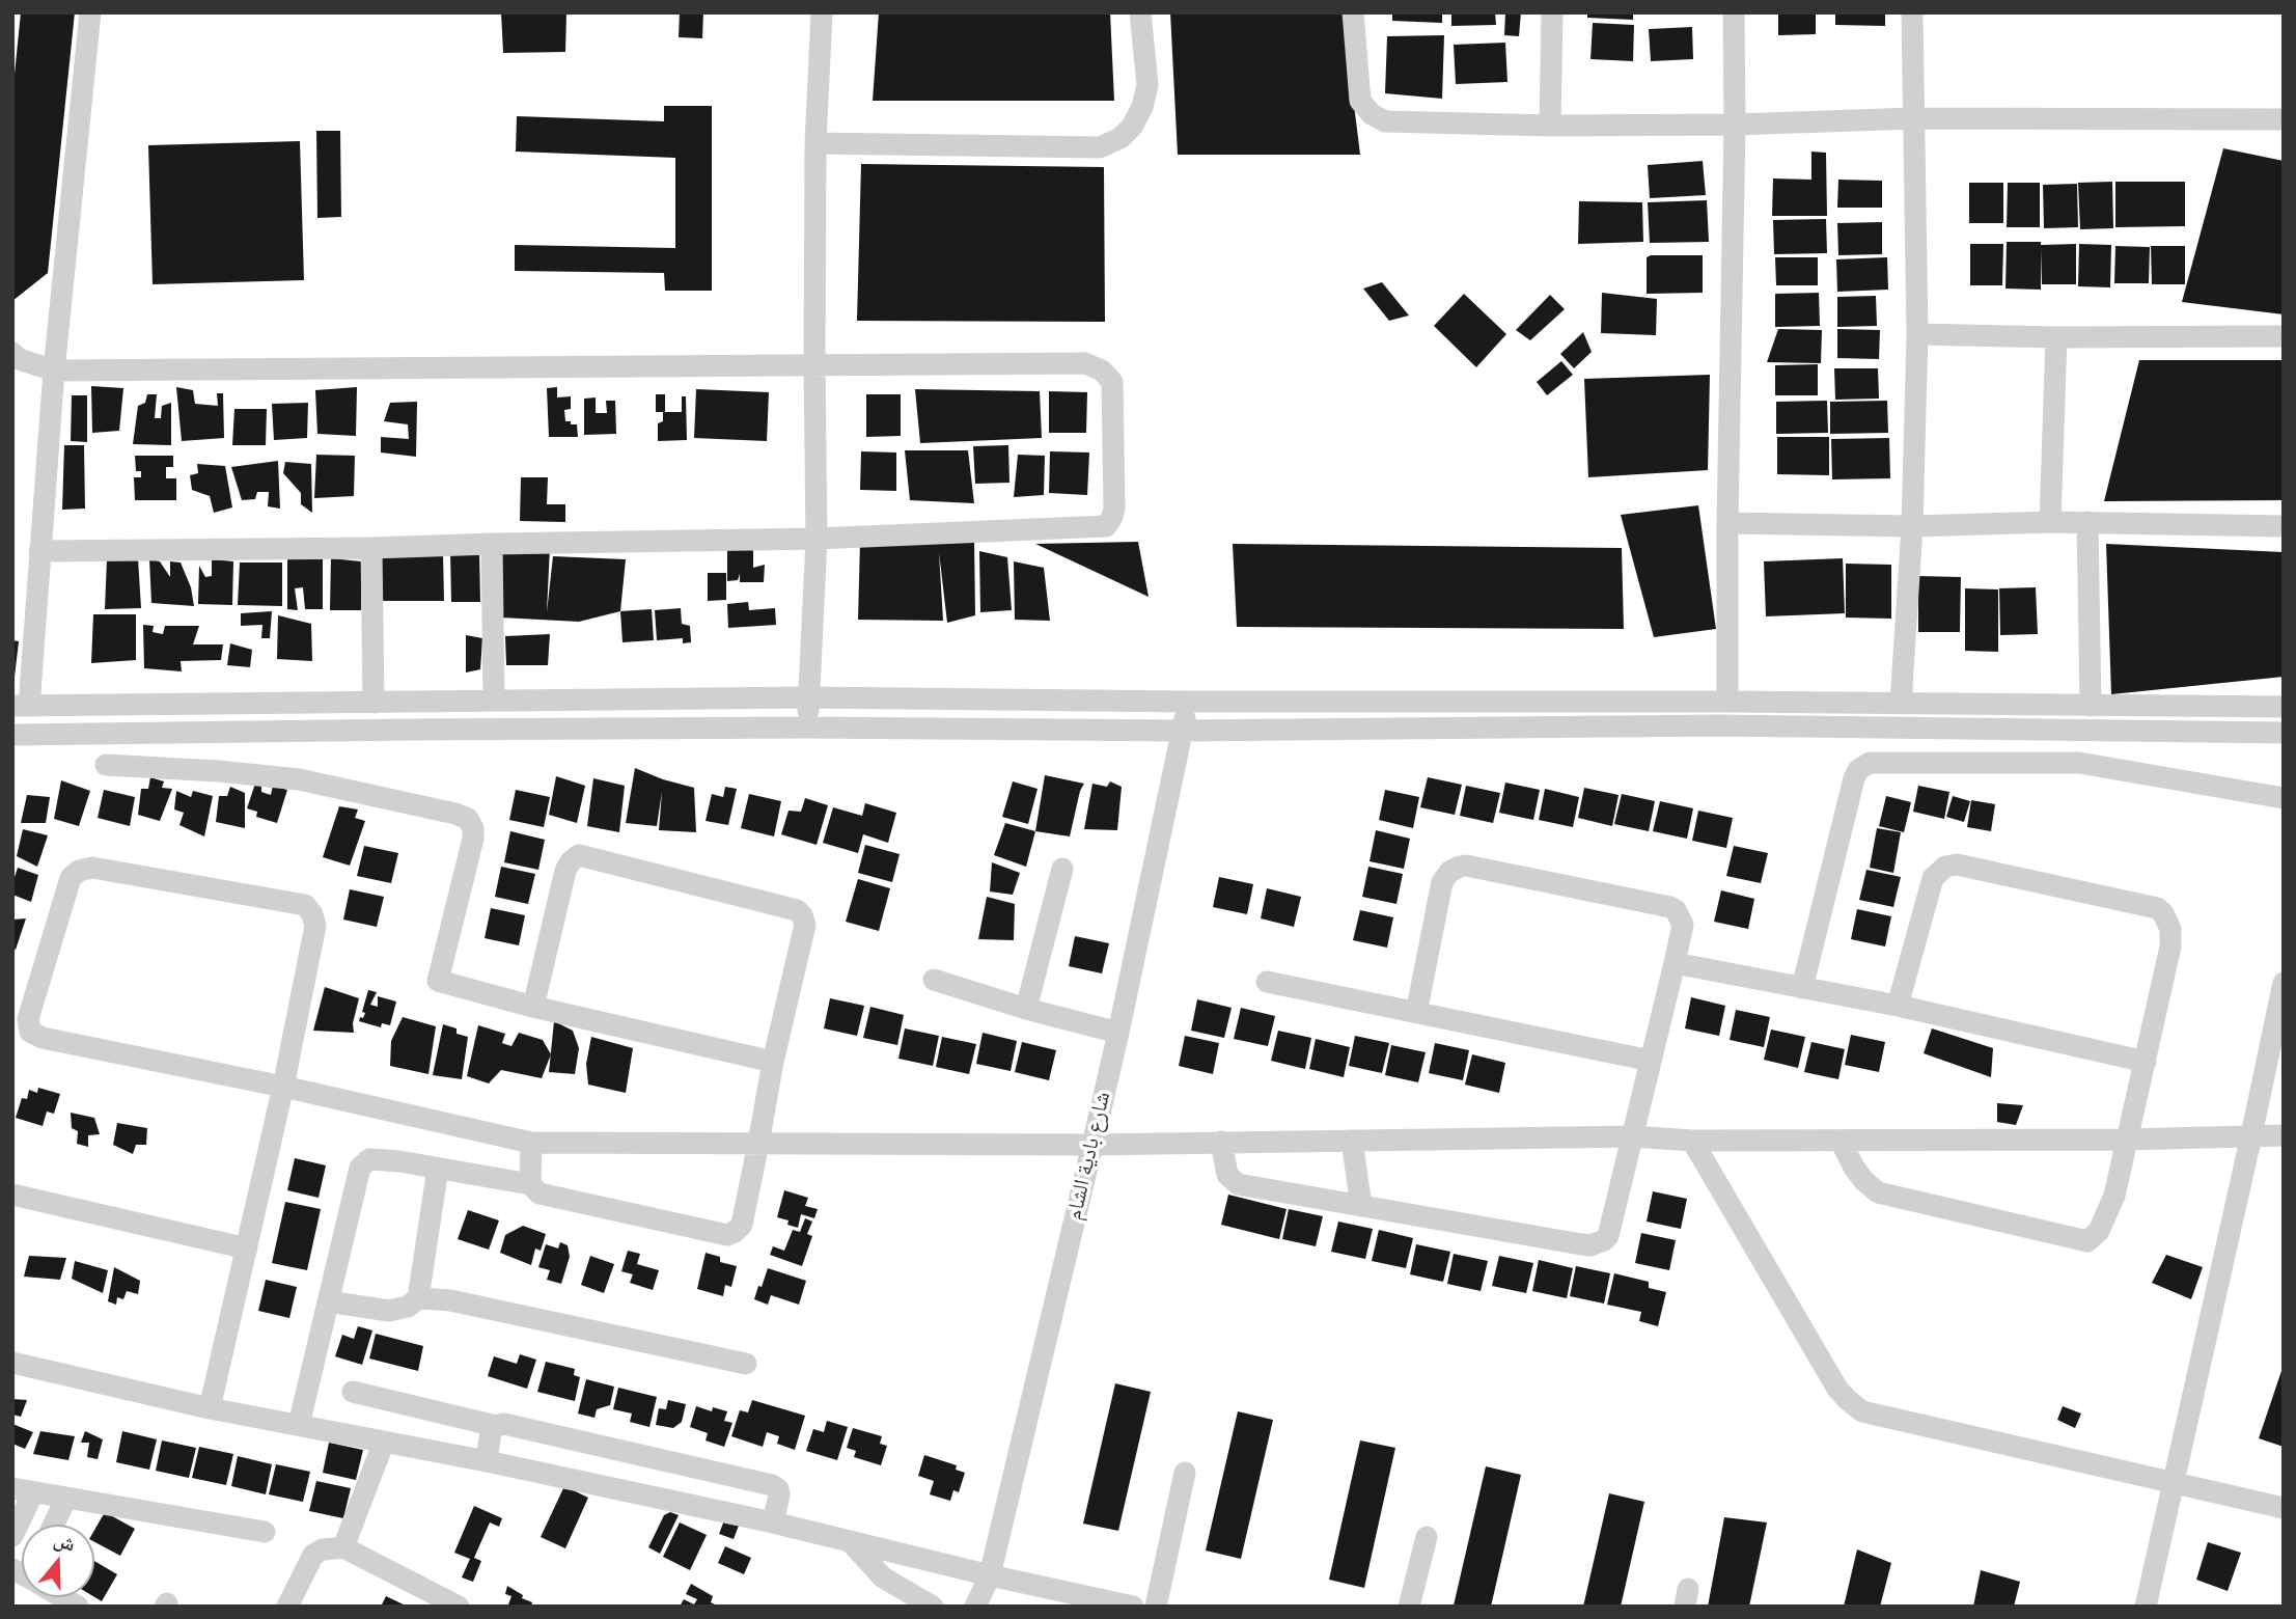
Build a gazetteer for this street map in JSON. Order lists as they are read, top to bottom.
{
  "streets": {
    "street": ["شارع بادية الشام"]
  },
  "north": "top"
}
